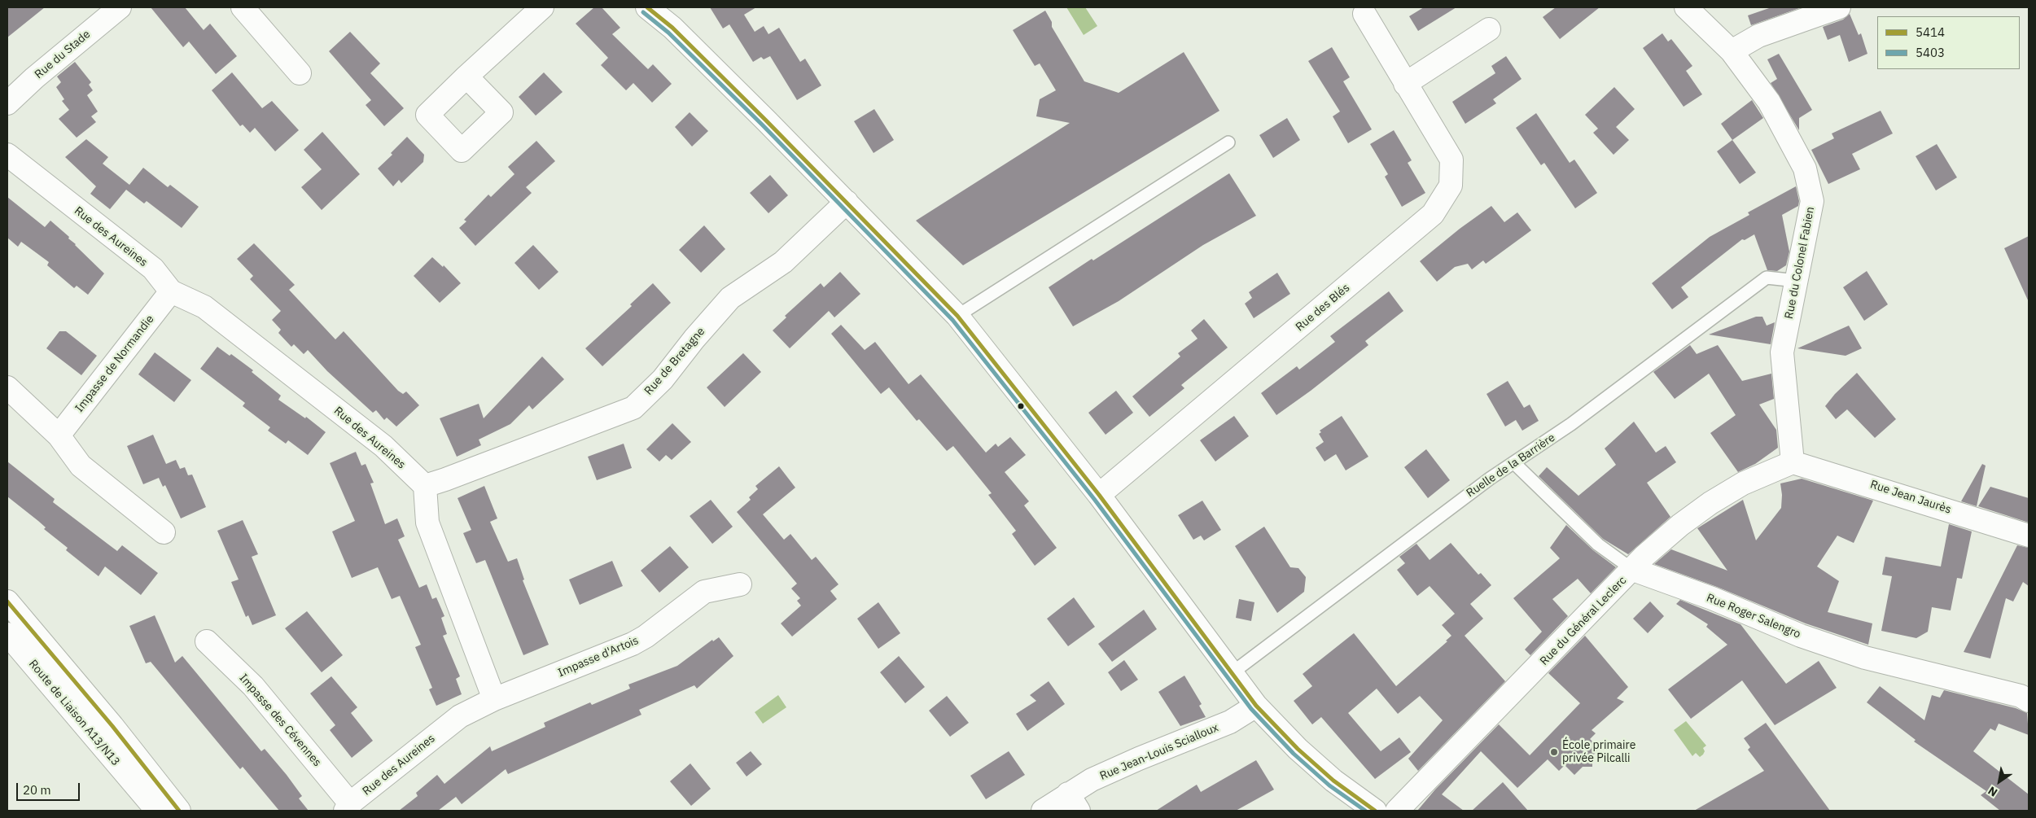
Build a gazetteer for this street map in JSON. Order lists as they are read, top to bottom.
{
  "streets": {
    "street": [
      "Rue du Stade",
      "Rue des Aureines",
      "Rue du Colonel Fabien",
      "Rue des Blés",
      "Rue de Bretagne",
      "Impasse de Normandie",
      "Rue Jean Jaurès",
      "Rue Roger Salengro",
      "Rue du Général Leclerc",
      "Impasse d'Artois",
      "Route de Liaison A13/N13",
      "Impasse des Cévennes",
      "Rue Jean-Louis Scialloux"
    ],
    "lane": ["Ruelle de la Barrière"]
  },
  "crossings": [
    ["Rue des Aureines", "Rue de Bretagne"],
    ["Rue des Aureines", "Impasse de Normandie"],
    ["Rue des Aureines", "Impasse d'Artois"],
    ["Rue des Aureines", "Impasse des Cévennes"],
    ["Rue du Colonel Fabien", "Ruelle de la Barrière"],
    ["Rue du Colonel Fabien", "Rue Jean Jaurès"],
    ["Rue du Colonel Fabien", "Rue du Général Leclerc"],
    ["Ruelle de la Barrière", "Rue Roger Salengro"],
    ["Rue Jean Jaurès", "Rue du Général Leclerc"],
    ["Rue Roger Salengro", "Rue du Général Leclerc"]
  ],
  "places": ["École primaire privée Pilcalli"],
  "lines": ["transit line 5414", "transit line 5403"],
  "legend": ["5414", "5403"],
  "scale_bar": "20 m",
  "north": "bottom left"
}
